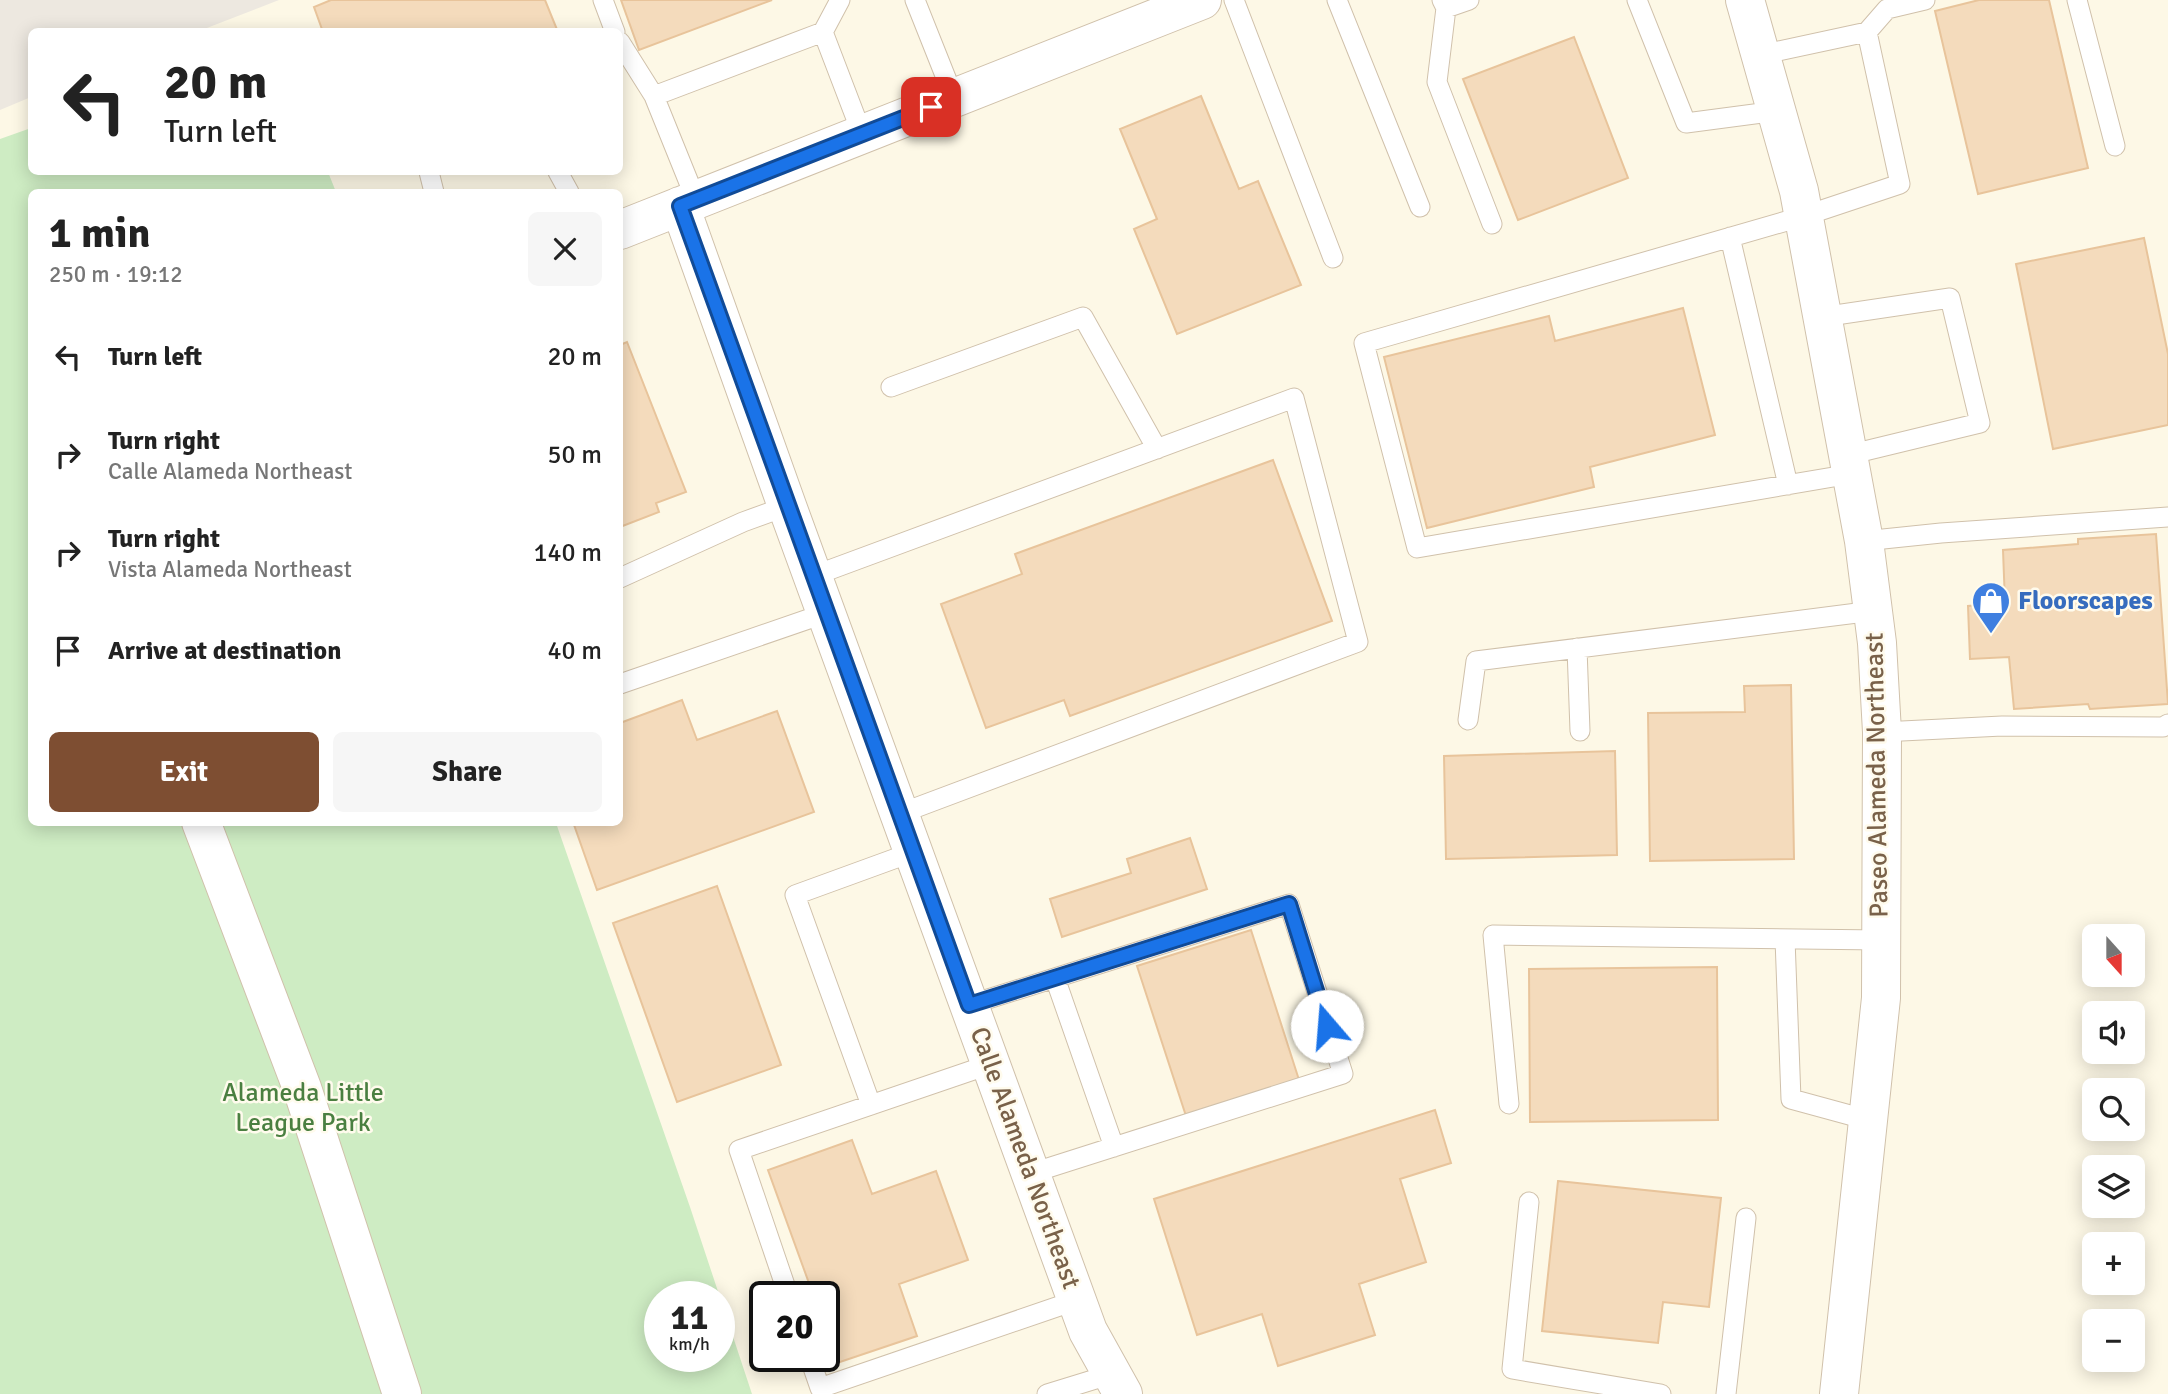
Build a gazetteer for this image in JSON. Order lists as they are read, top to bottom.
{
  "streets": {
    "street": ["Paseo Alameda Northeast", "Calle Alameda Northeast"]
  },
  "parks": ["Alameda Little League Park"],
  "places": {
    "shop": ["Floorscapes"]
  },
  "north": "bottom",
  "page": {
    "turn": ["20 m", "Turn left"],
    "heading": ["1 min", "250 m · 19:12"],
    "list": [
      {
        "name": "Turn left",
        "value": "20 m"
      },
      {
        "name": "Turn right",
        "note": "Calle Alameda Northeast",
        "value": "50 m"
      },
      {
        "name": "Turn right",
        "note": "Vista Alameda Northeast",
        "value": "140 m"
      },
      {
        "name": "Arrive at destination",
        "value": "40 m"
      }
    ],
    "buttons": ["Exit", "Share"],
    "map_buttons": ["+", "−"],
    "speed": "11 km/h",
    "limit": "20"
  }
}
